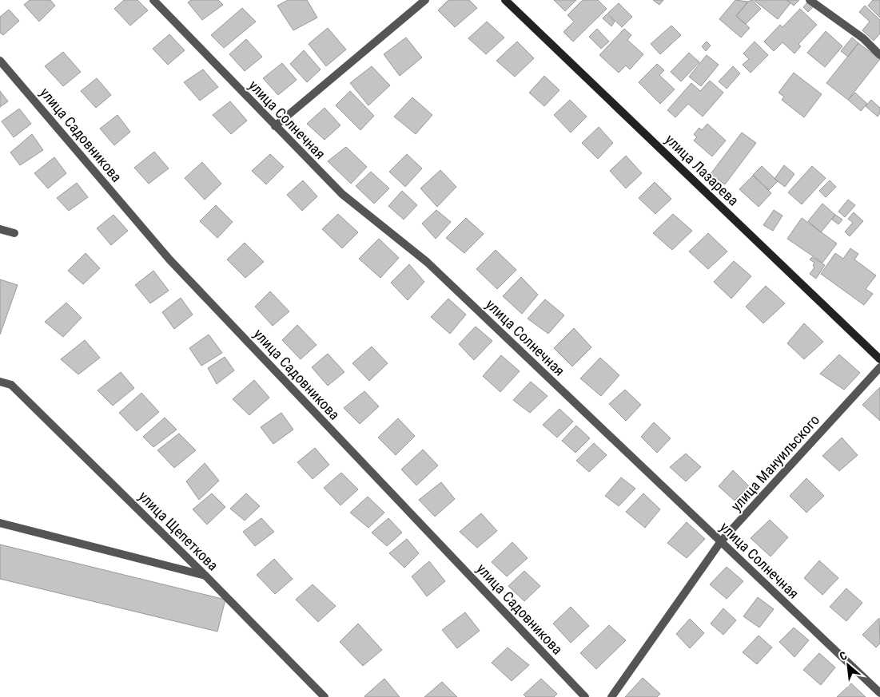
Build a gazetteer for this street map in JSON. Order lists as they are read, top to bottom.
{
  "streets": {
    "street": [
      "улица Солнечная",
      "улица Садовникова",
      "улица Лазарева",
      "улица Мануильского",
      "улица Щепеткова"
    ]
  },
  "crossings": [
    ["улица Солнечная", "улица Мануильского"]
  ],
  "north": "top left"
}
